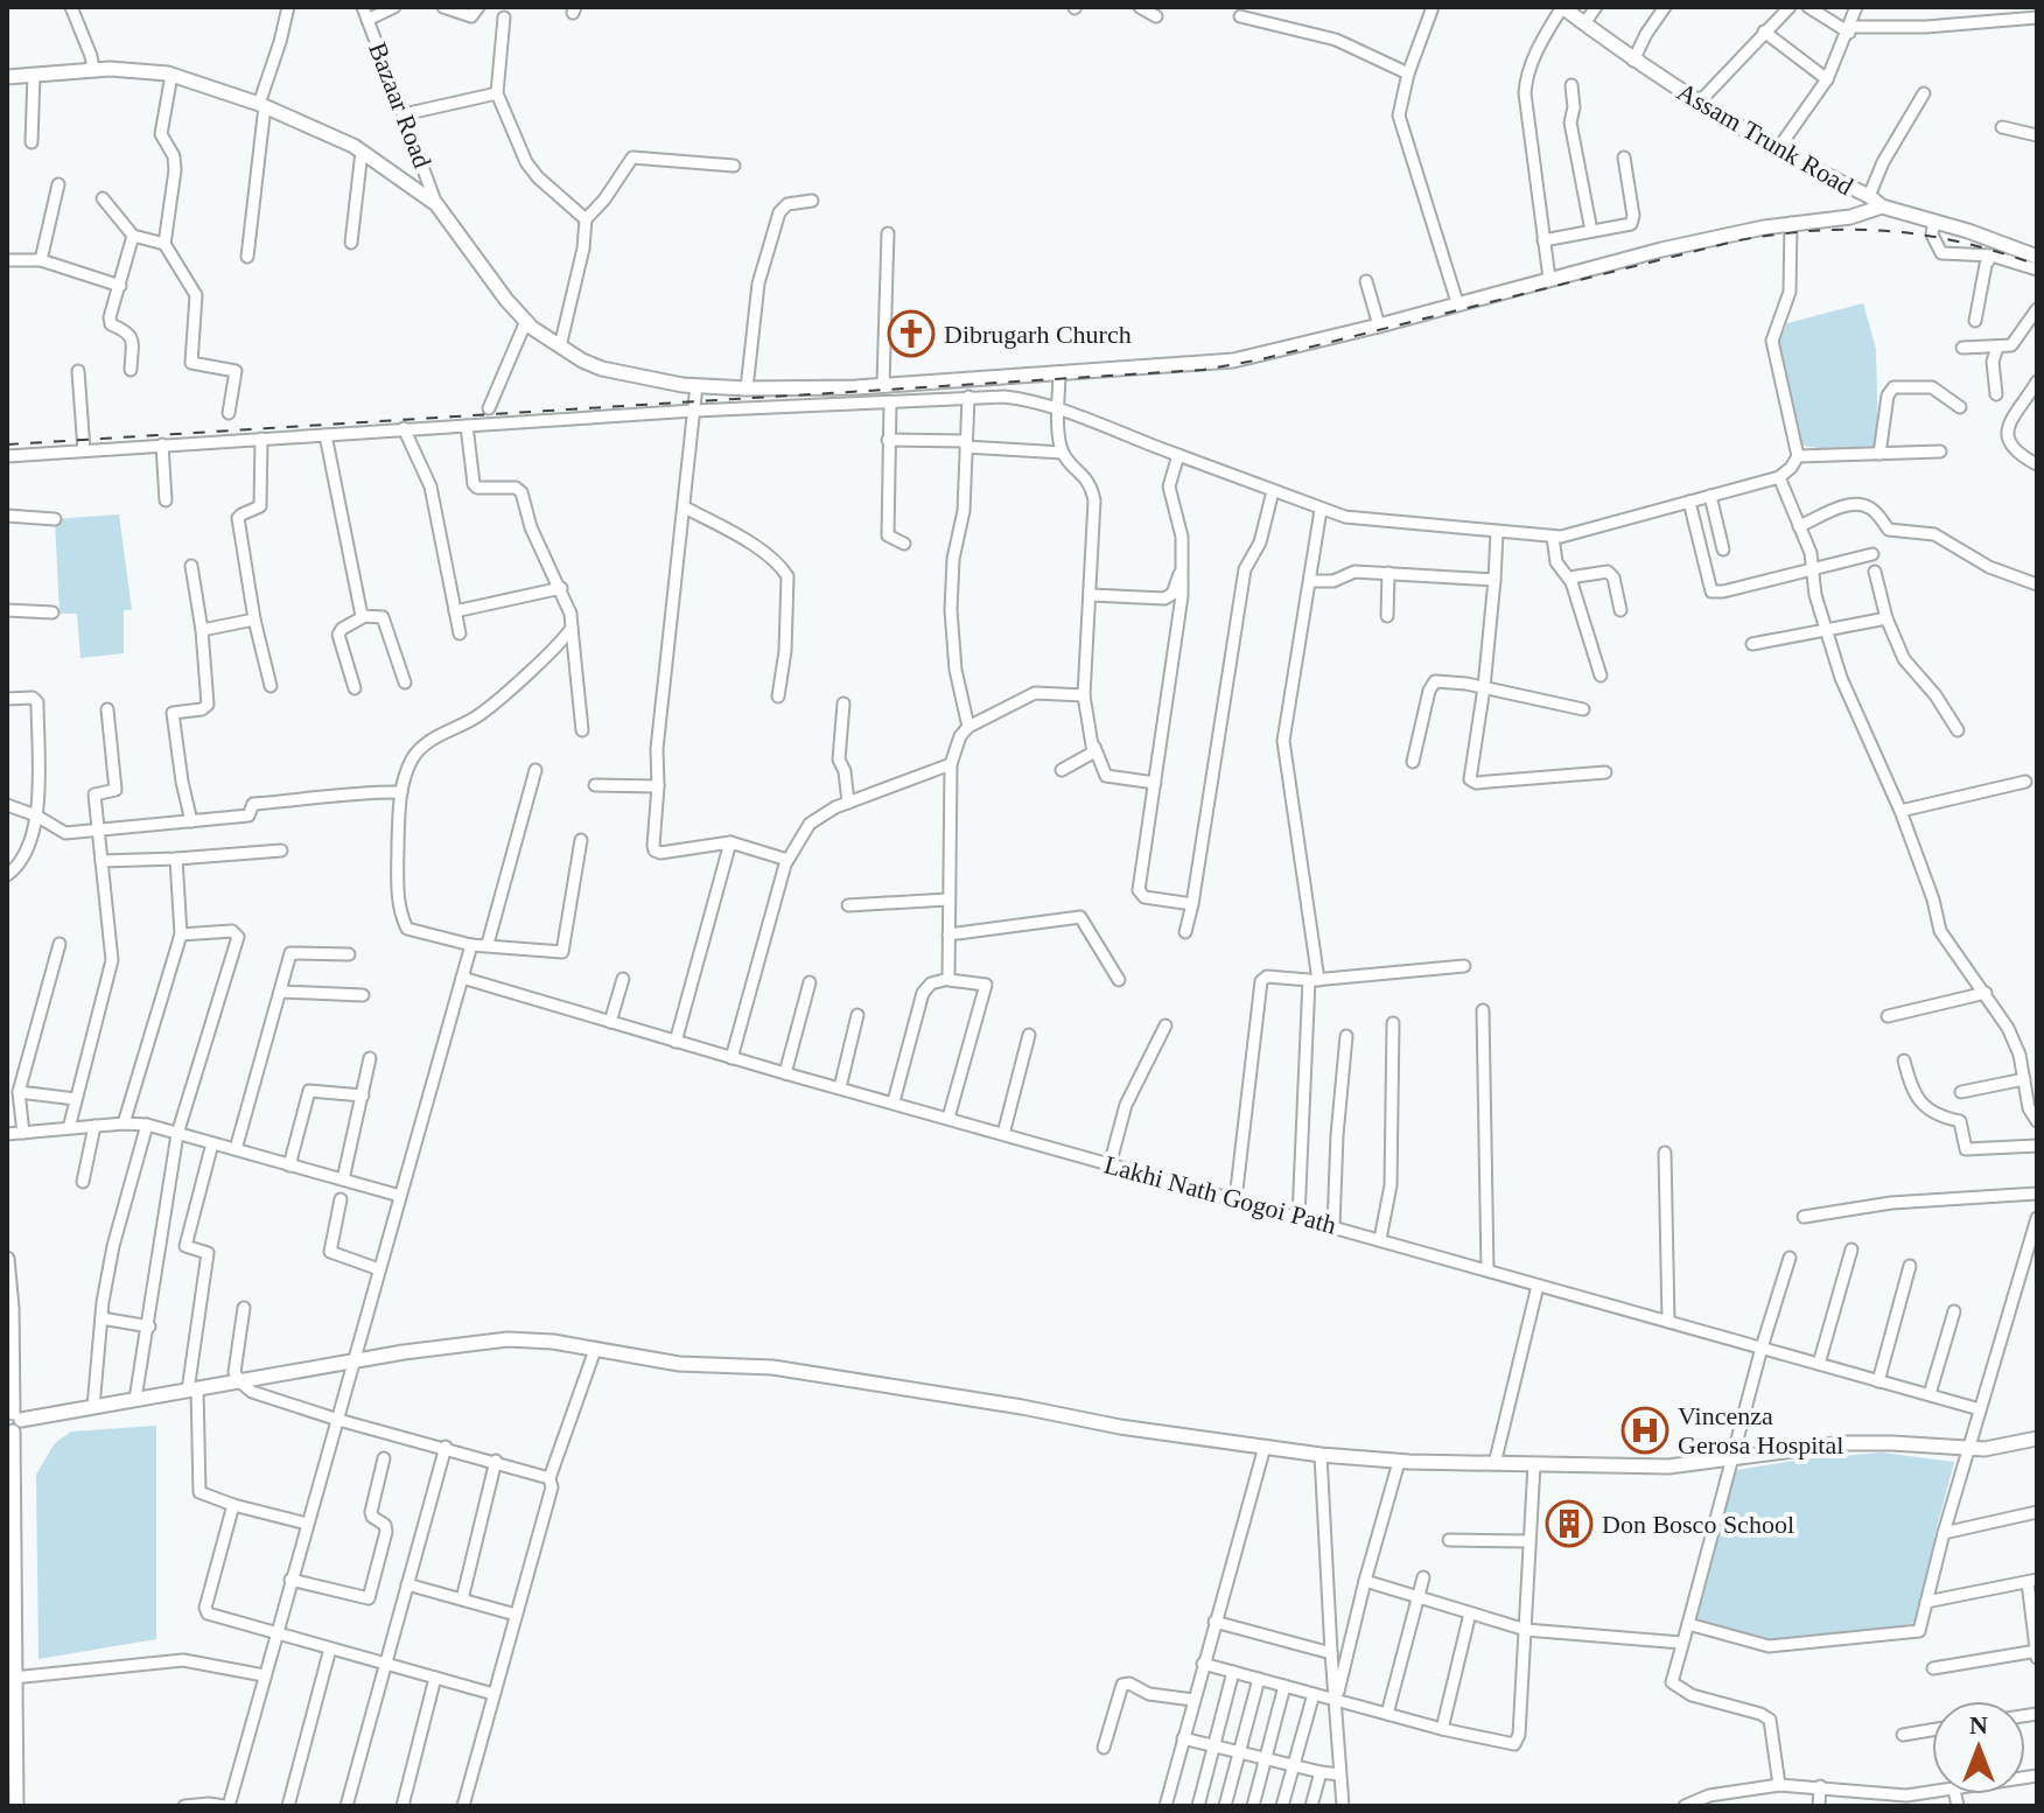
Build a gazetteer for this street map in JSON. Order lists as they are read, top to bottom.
{
  "streets": {
    "main road": ["Assam Trunk Road"],
    "street": ["Bazaar Road", "Lakhi Nath Gogoi Path"]
  },
  "places": {
    "church": ["Dibrugarh Church"],
    "hospital": ["Vincenza Gerosa Hospital"],
    "building": ["Don Bosco School"]
  },
  "north": "top"
}
